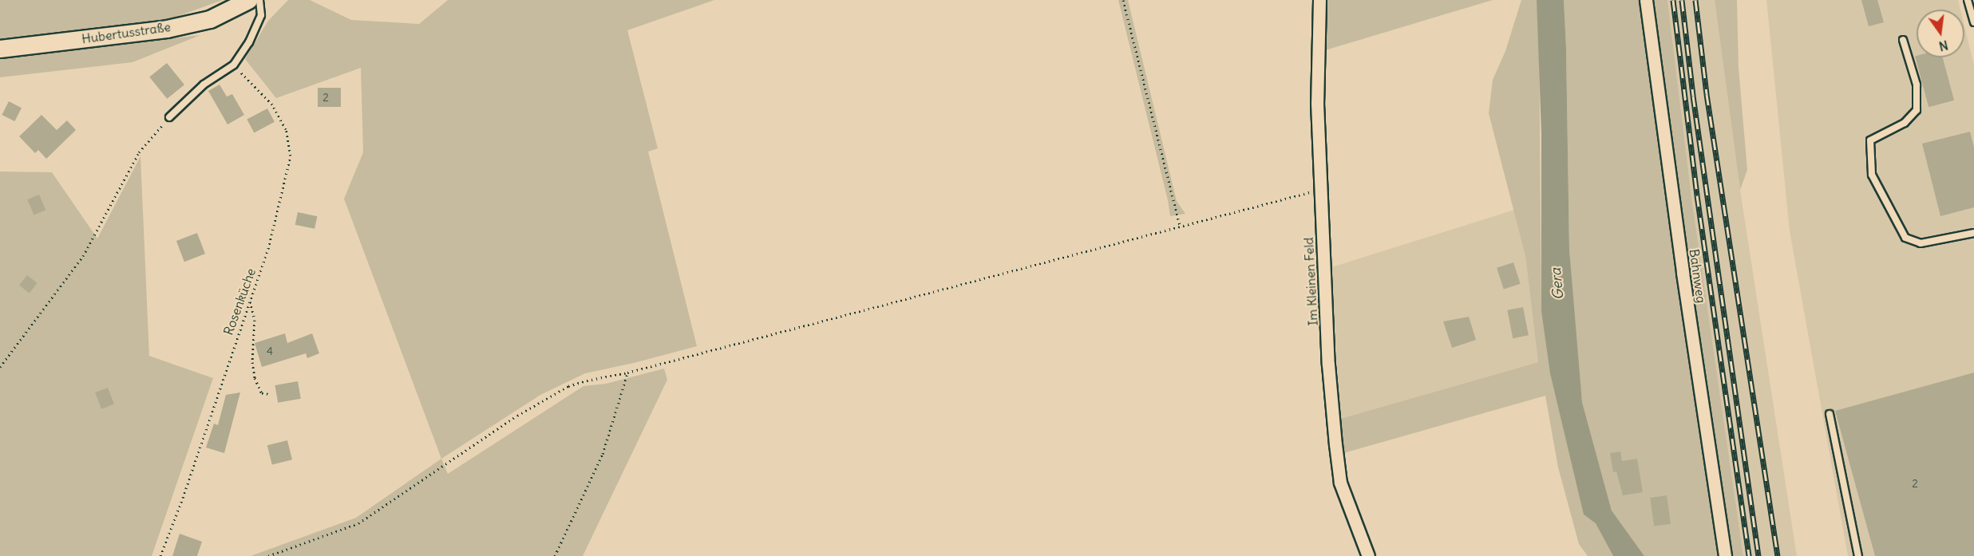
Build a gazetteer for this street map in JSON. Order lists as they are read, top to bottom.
{
  "streets": {
    "street": ["Hubertusstraße", "Bahnweg", "Im Kleinen Feld"],
    "path": ["Rosenküche"]
  },
  "water": ["Gera"],
  "house_numbers": ["2", "4", "2"],
  "north": "bottom"
}
